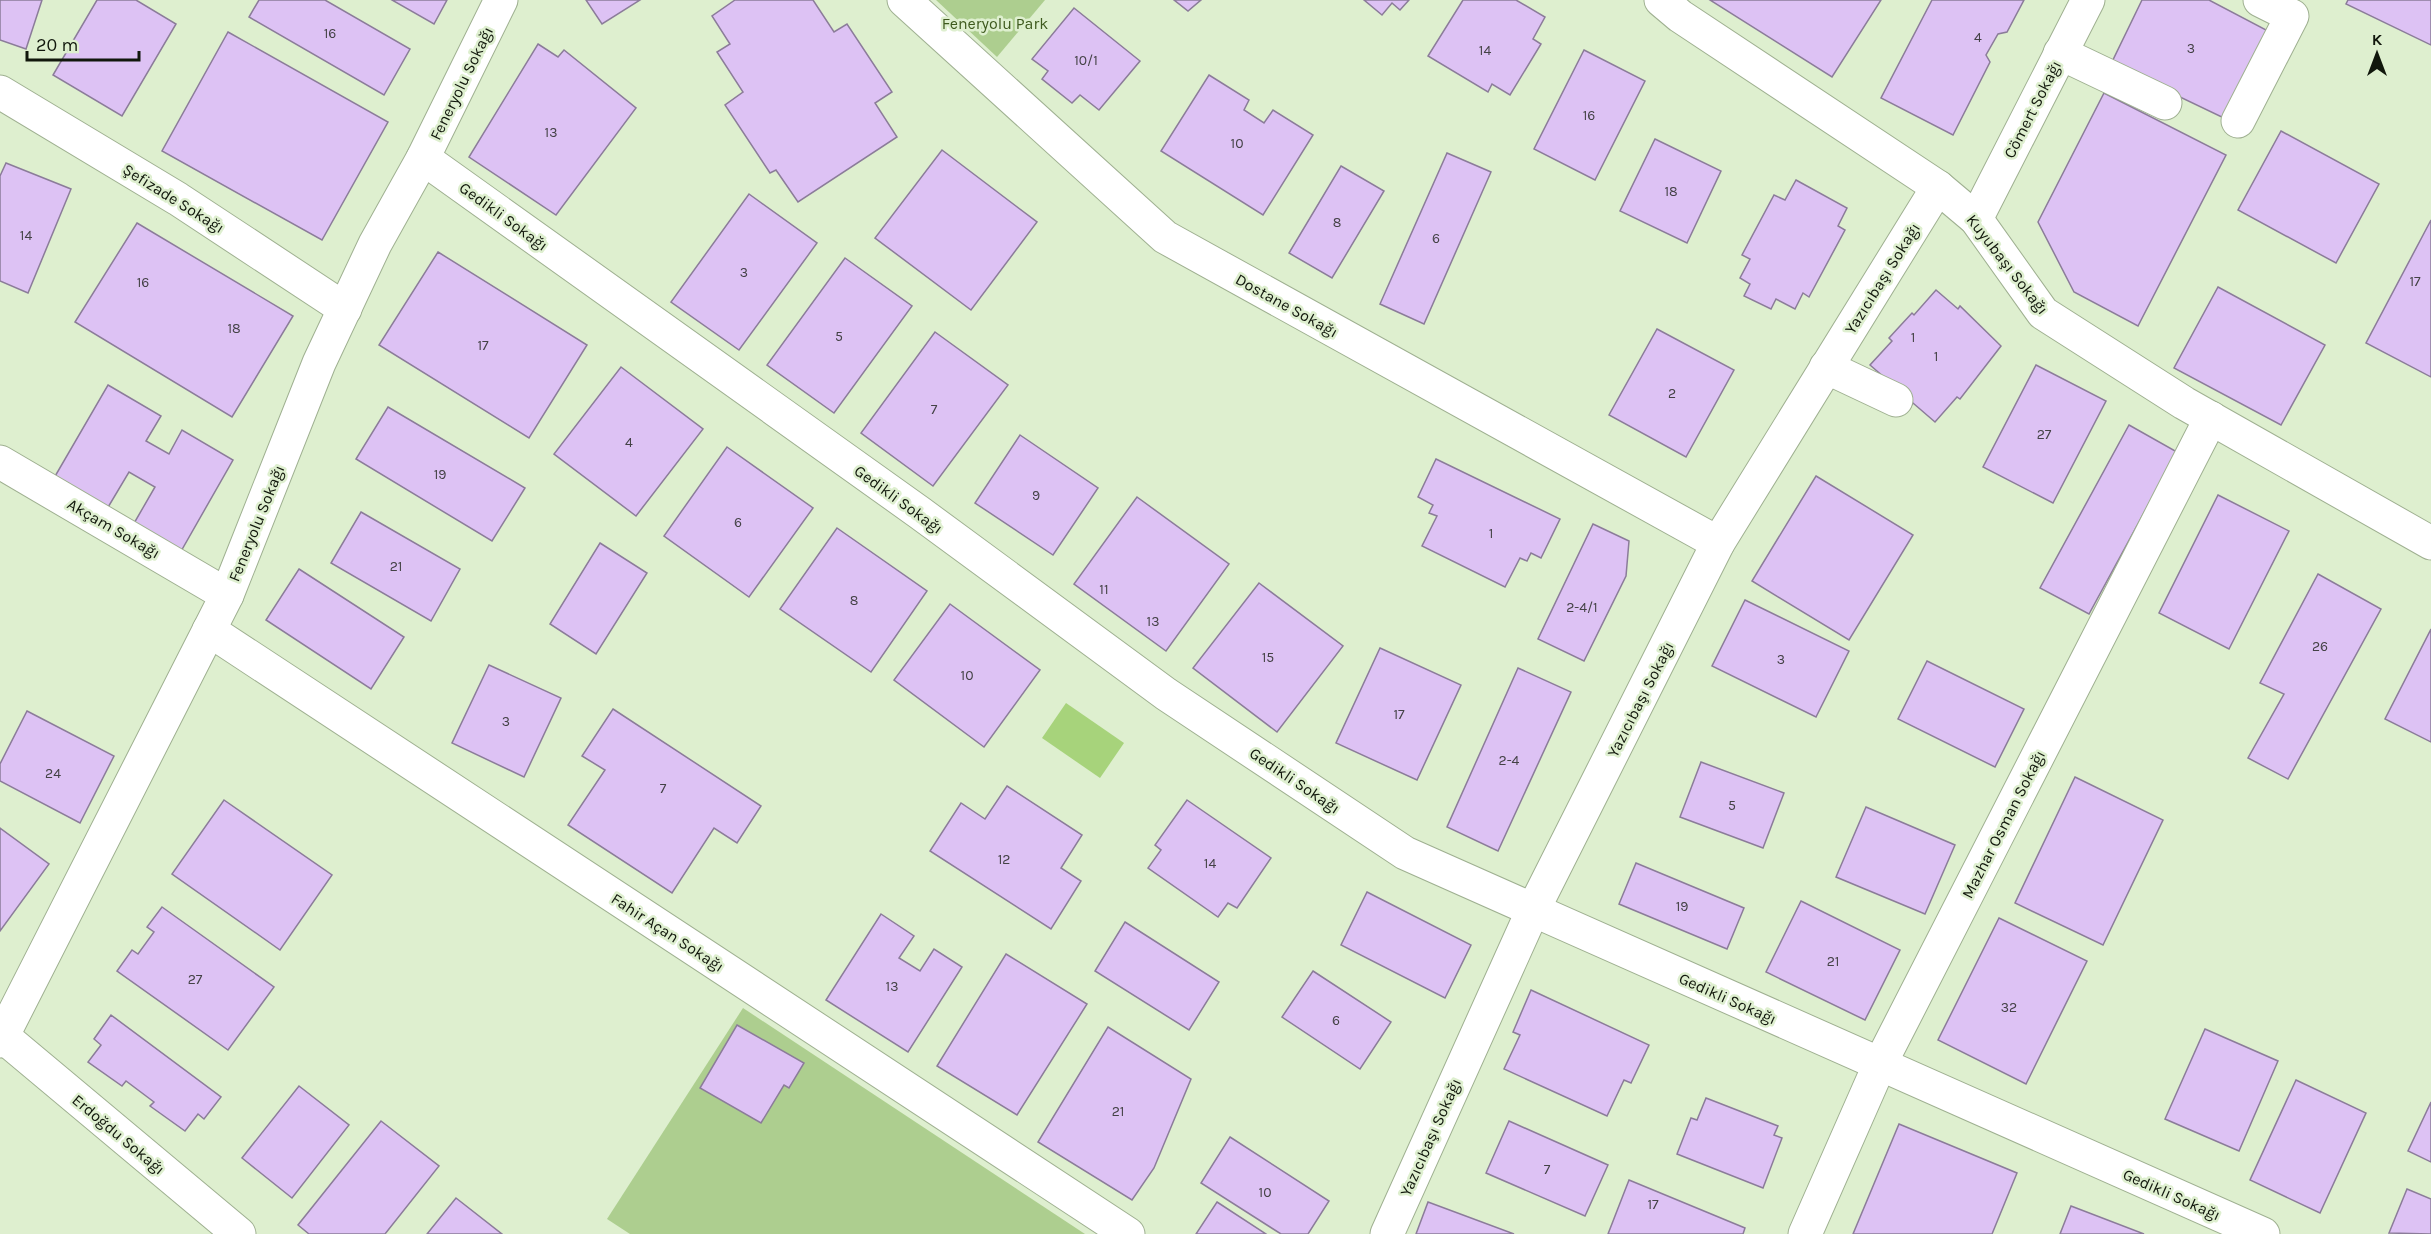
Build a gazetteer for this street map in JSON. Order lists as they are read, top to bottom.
{
  "streets": {
    "street": [
      "Feneryolu Sokağı",
      "Cömert Sokağı",
      "Şefizade Sokağı",
      "Gedikli Sokağı",
      "Kuyubaşı Sokağı",
      "Yazıcıbaşı Sokağı",
      "Dostane Sokağı",
      "Akçam Sokağı",
      "Mazhar Osman Sokağı",
      "Fahir Açan Sokağı",
      "Erdoğdu Sokağı"
    ]
  },
  "crossings": [
    ["Feneryolu Sokağı", "Şefizade Sokağı"],
    ["Feneryolu Sokağı", "Gedikli Sokağı"],
    ["Feneryolu Sokağı", "Akçam Sokağı"],
    ["Feneryolu Sokağı", "Fahir Açan Sokağı"],
    ["Feneryolu Sokağı", "Erdoğdu Sokağı"],
    ["Cömert Sokağı", "Kuyubaşı Sokağı"],
    ["Gedikli Sokağı", "Yazıcıbaşı Sokağı"],
    ["Gedikli Sokağı", "Mazhar Osman Sokağı"],
    ["Kuyubaşı Sokağı", "Yazıcıbaşı Sokağı"],
    ["Kuyubaşı Sokağı", "Mazhar Osman Sokağı"],
    ["Yazıcıbaşı Sokağı", "Dostane Sokağı"]
  ],
  "parks": ["Feneryolu Park"],
  "house_numbers": [
    "16",
    "4",
    "3",
    "14",
    "10/1",
    "16",
    "13",
    "10",
    "18",
    "8",
    "14",
    "6",
    "3",
    "17",
    "16",
    "18",
    "5",
    "1",
    "17",
    "1",
    "2",
    "7",
    "27",
    "4",
    "19",
    "9",
    "6",
    "1",
    "21",
    "11",
    "8",
    "2-4/1",
    "13",
    "26",
    "15",
    "3",
    "10",
    "17",
    "3",
    "2-4",
    "24",
    "7",
    "5",
    "12",
    "14",
    "19",
    "21",
    "27",
    "13",
    "32",
    "6",
    "21",
    "7",
    "10",
    "17"
  ],
  "scale_bar": "20 m",
  "north": "top"
}
